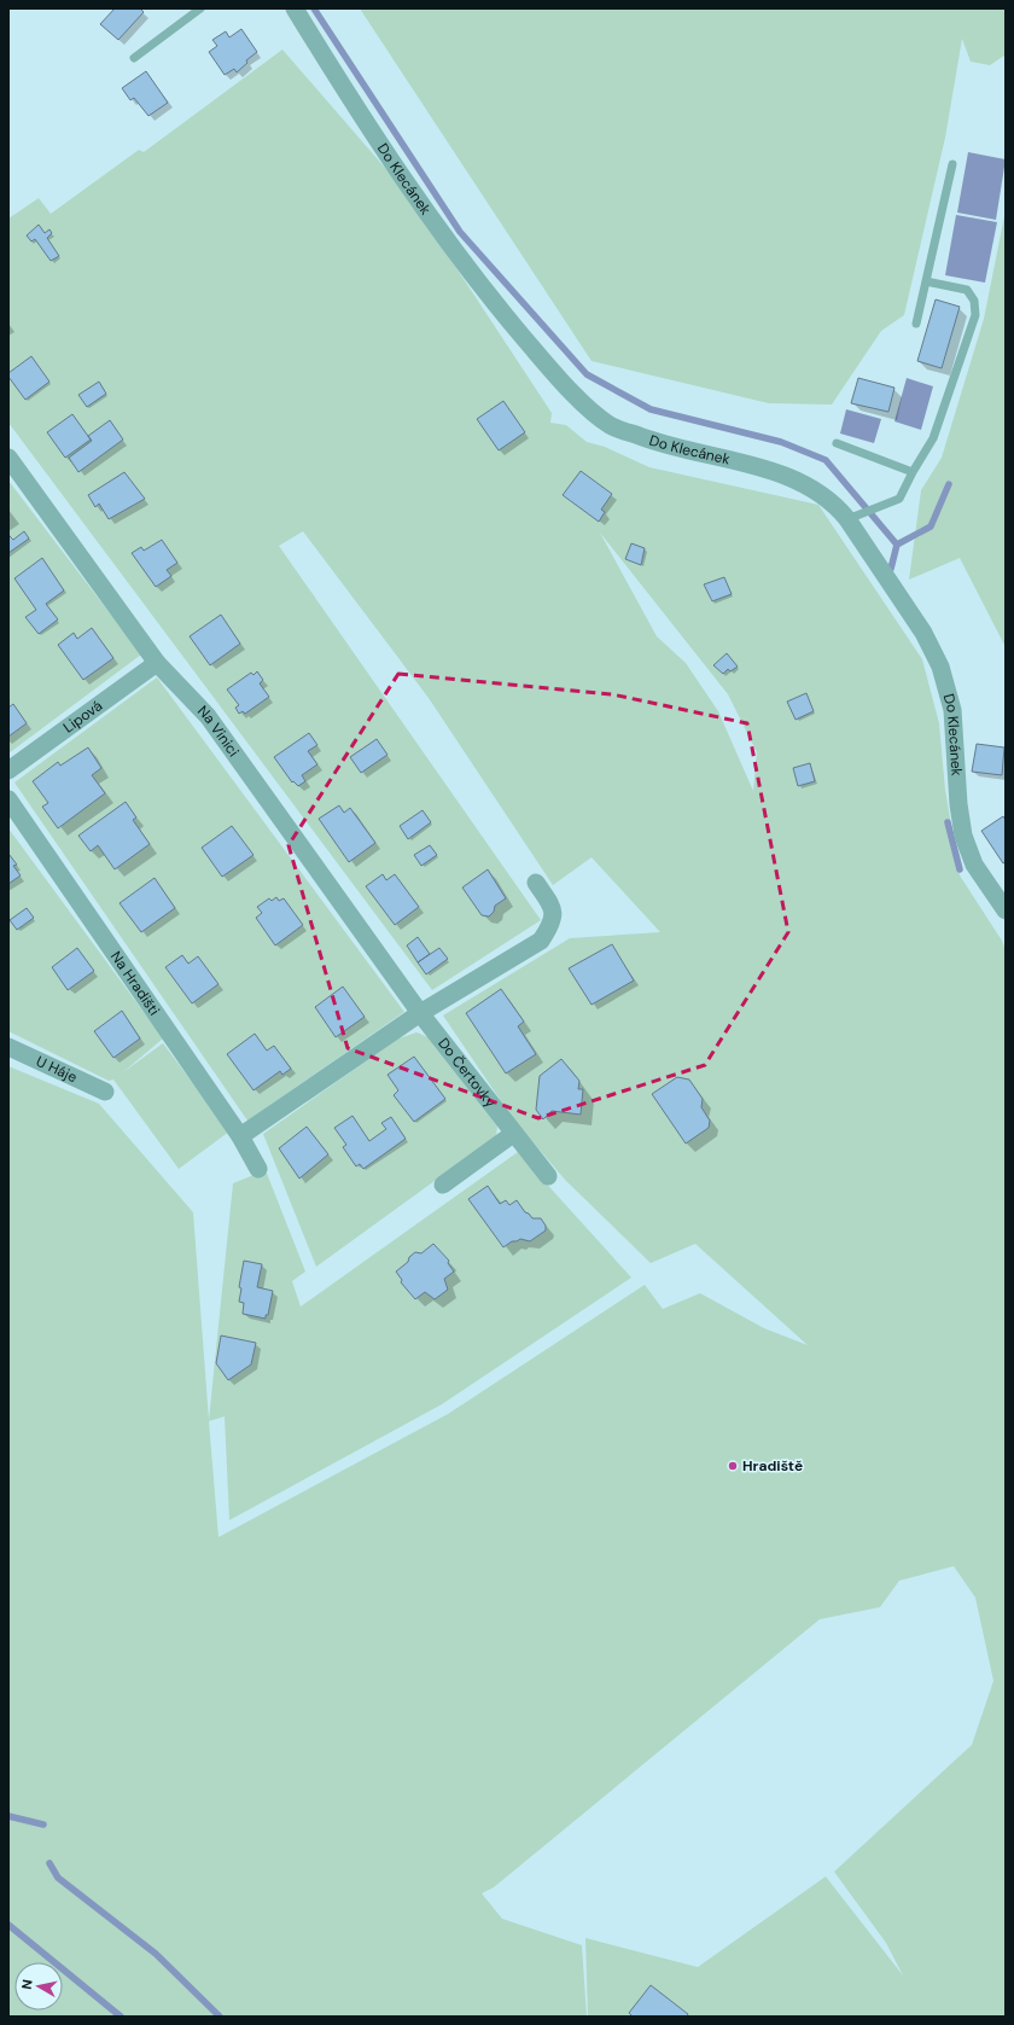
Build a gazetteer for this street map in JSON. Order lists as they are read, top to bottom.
{
  "streets": {
    "street": [
      "Do Klecánek",
      "Lipová",
      "Na Vinici",
      "Na Hradišti",
      "U Háje",
      "Do Čertovky"
    ]
  },
  "crossings": [
    ["Lipová", "Na Vinici"],
    ["Na Vinici", "Do Čertovky"]
  ],
  "places": ["Hradiště"],
  "north": "left"
}
